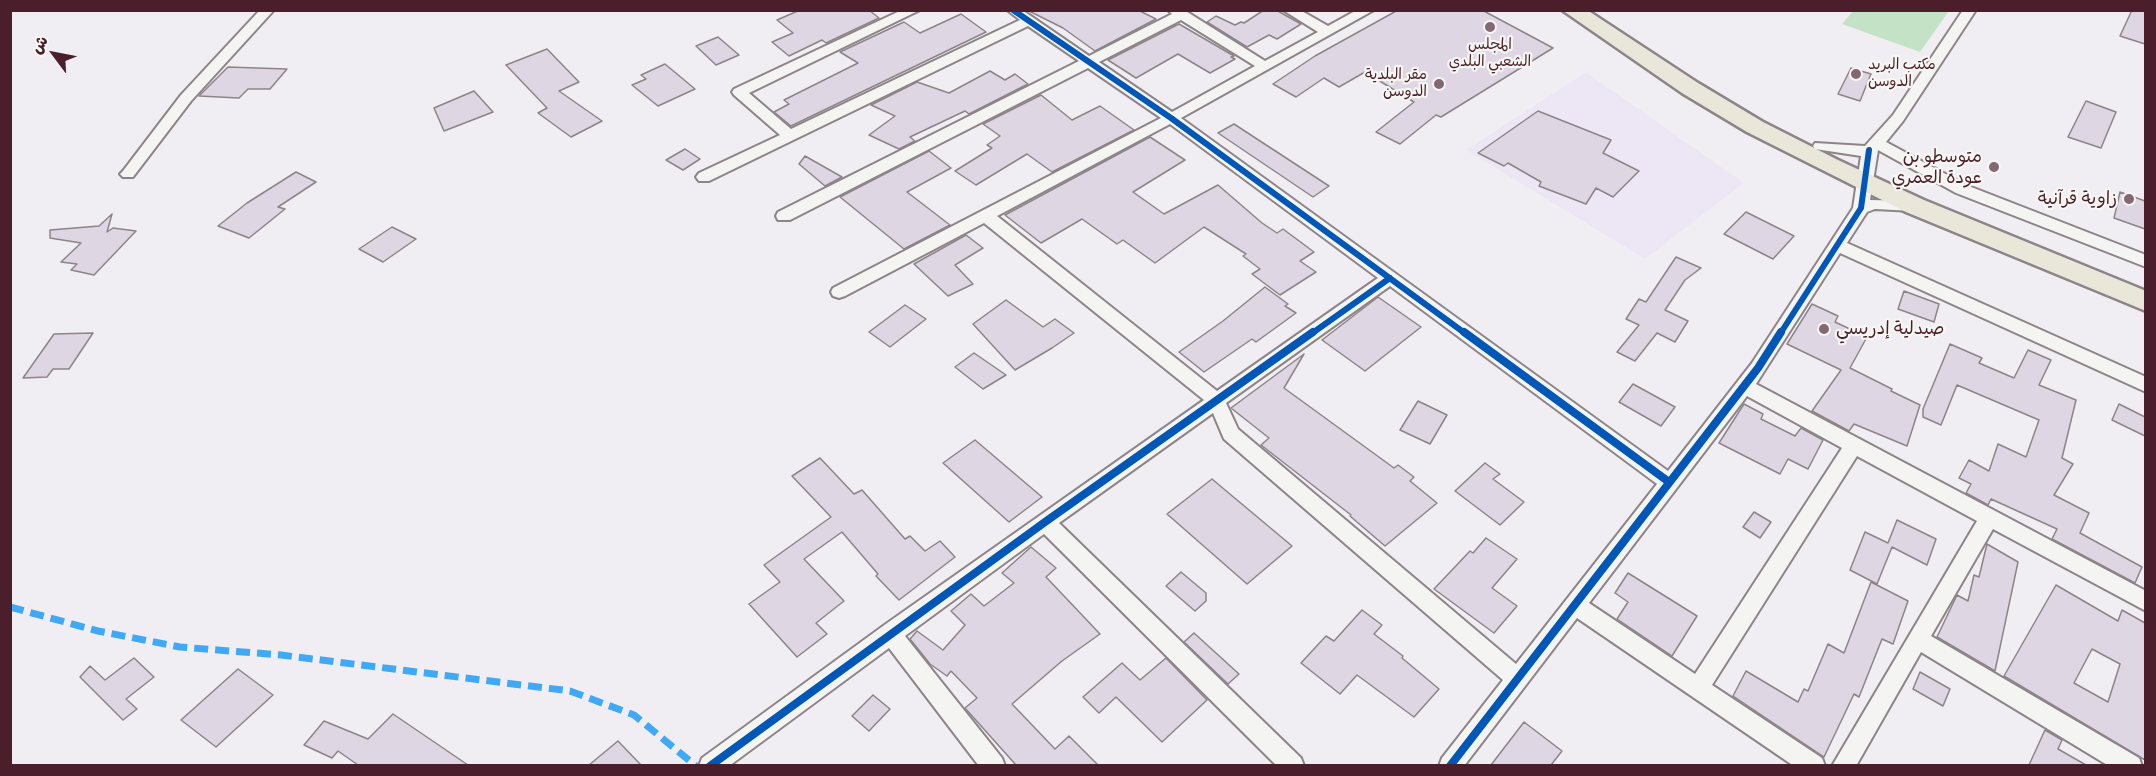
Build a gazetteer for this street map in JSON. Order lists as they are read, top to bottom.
{
  "places": [
    "المجلس الشعبي البلدي",
    "مكتب البريد الدوسن",
    "مقر البلدية الدوسن",
    "متوسطو بن عودة العمري",
    "زاوية قرآنية",
    "صيدلية إدريسي"
  ],
  "north": "top left"
}
